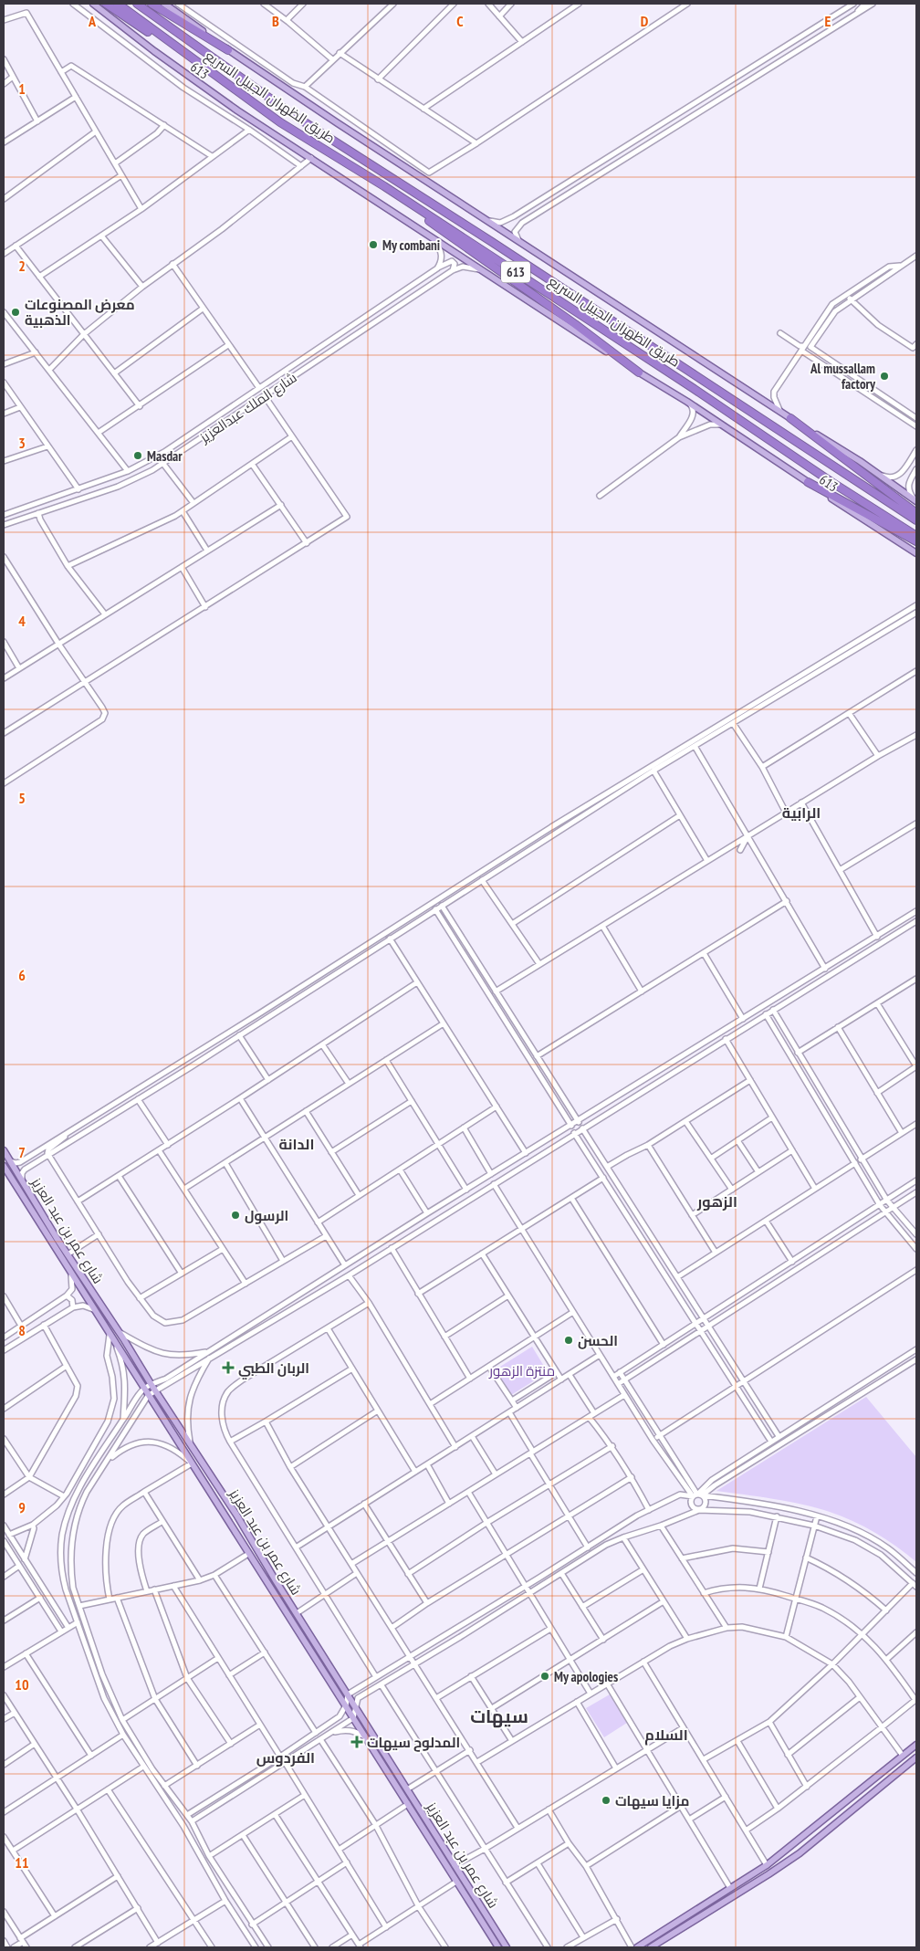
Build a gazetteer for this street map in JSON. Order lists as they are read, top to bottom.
{
  "streets": {
    "highway": ["613", "طريق الظهران الجبيل السريع"],
    "main road": ["شارع عمر بن عبد العزيز"],
    "street": ["شارع الملك عبدالعزيز"]
  },
  "crossings": [
    ["613", "شارع الملك عبدالعزيز"]
  ],
  "districts": [
    "الرابية",
    "الدانة",
    "الزهور",
    "سيهات",
    "السلام",
    "الفردوس"
  ],
  "parks": ["منتزة الزهور"],
  "places": {
    "other": [
      "My combani",
      "معرض المصنوعات الذهبية",
      "Al mussallam factory",
      "Masdar",
      "الرسول",
      "الحسن",
      "My apologies",
      "مزايا سيهات"
    ],
    "health": ["الربان الطبي", "المدلوح سيهات"]
  },
  "grid": {
    "columns": [
      "A",
      "B",
      "C",
      "D",
      "E"
    ],
    "rows": [
      "1",
      "2",
      "3",
      "4",
      "5",
      "6",
      "7",
      "8",
      "9",
      "10",
      "11"
    ]
  }
}
